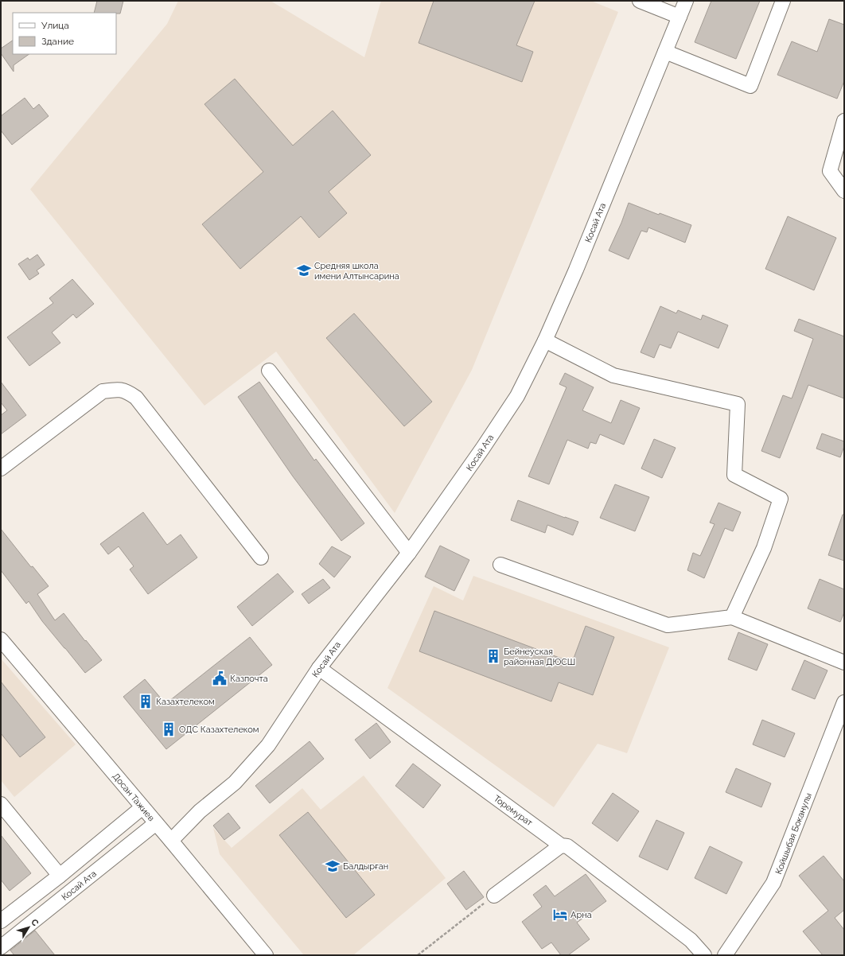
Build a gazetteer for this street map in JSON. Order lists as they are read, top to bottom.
{
  "streets": {
    "street": [
      "Косай Ата",
      "Досан Тажиев",
      "Торемурат",
      "Койшыбая Боканулы"
    ]
  },
  "crossings": [
    ["Косай Ата", "Досан Тажиев"],
    ["Косай Ата", "Торемурат"]
  ],
  "places": {
    "school or university": ["Средняя школа имени Алтынсарина", "Балдырған"],
    "building": ["Бейнеуская районная ДЮСШ", "Казахтелеком", "ОДС Казахтелеком"],
    "public building": ["Казпочта"],
    "hotel": ["Арна"]
  },
  "legend": ["Улица", "Здание"],
  "north": "top right"
}
